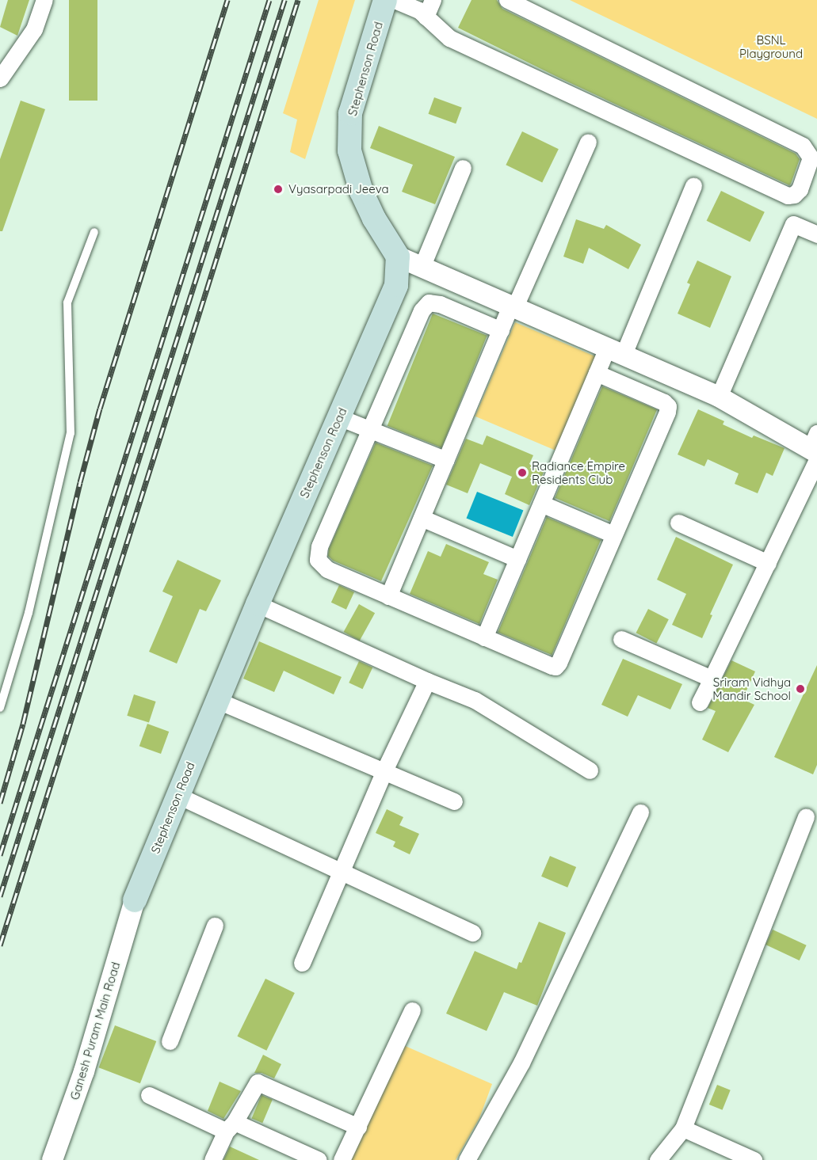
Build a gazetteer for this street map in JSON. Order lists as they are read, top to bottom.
{
  "streets": {
    "main road": ["Stephenson Road"],
    "street": ["Ganesh Puram Main Road"]
  },
  "crossings": [
    ["Stephenson Road", "Ganesh Puram Main Road"]
  ],
  "parks": ["BSNL Playground"],
  "places": ["Vyasarpadi Jeeva", "Radiance Empire Residents Club", "Sriram Vidhya Mandir School"]
}
